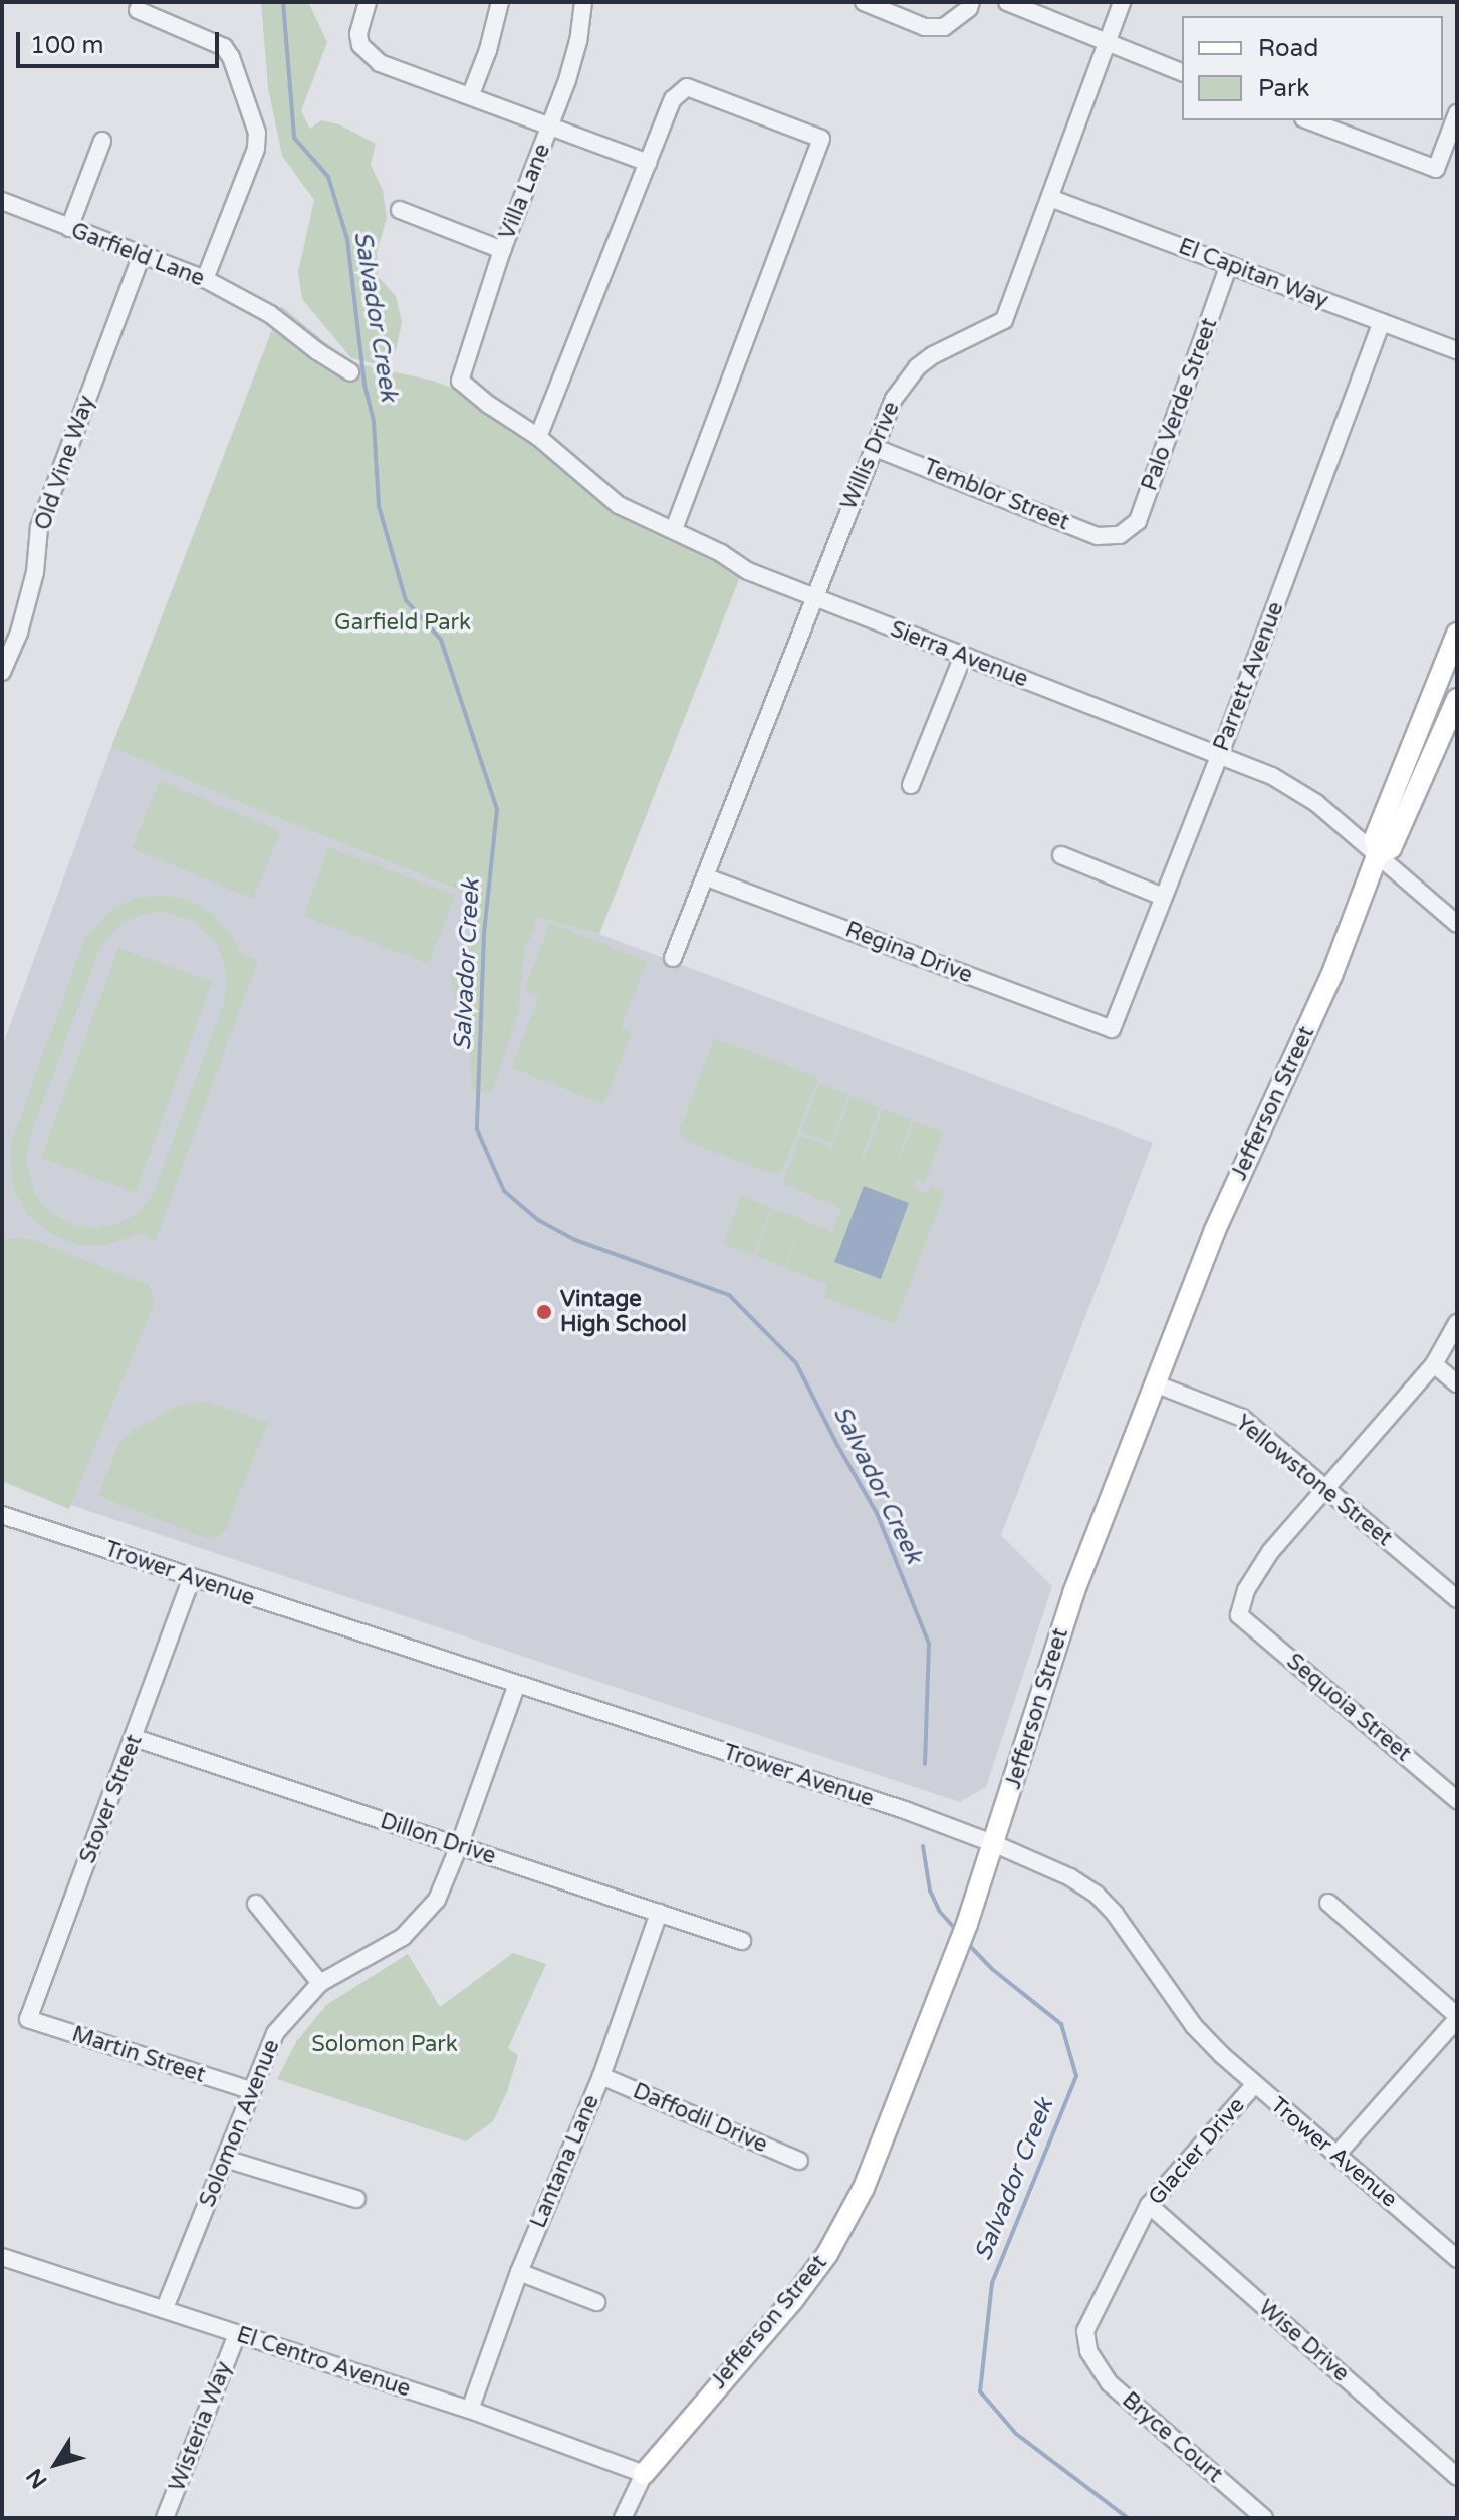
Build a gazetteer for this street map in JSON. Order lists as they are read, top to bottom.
{
  "streets": {
    "main road": ["Jefferson Street"],
    "street": [
      "Villa Lane",
      "Garfield Lane",
      "El Capitan Way",
      "Palo Verde Street",
      "Willis Drive",
      "Old Vine Way",
      "Temblor Street",
      "Sierra Avenue",
      "Parrett Avenue",
      "Regina Drive",
      "Yellowstone Street",
      "Trower Avenue",
      "Sequoia Street",
      "Stover Street",
      "Dillon Drive",
      "Martin Street",
      "Daffodil Drive",
      "Solomon Avenue",
      "Glacier Drive",
      "Lantana Lane",
      "Wise Drive",
      "El Centro Avenue",
      "Wisteria Way",
      "Bryce Court"
    ]
  },
  "crossings": [
    ["Villa Lane", "Sierra Avenue"],
    ["Garfield Lane", "Old Vine Way"],
    ["El Capitan Way", "Palo Verde Street"],
    ["El Capitan Way", "Willis Drive"],
    ["El Capitan Way", "Parrett Avenue"],
    ["Palo Verde Street", "Temblor Street"],
    ["Willis Drive", "Temblor Street"],
    ["Willis Drive", "Sierra Avenue"],
    ["Willis Drive", "Regina Drive"],
    ["Sierra Avenue", "Parrett Avenue"],
    ["Sierra Avenue", "Jefferson Street"],
    ["Parrett Avenue", "Regina Drive"],
    ["Jefferson Street", "Yellowstone Street"],
    ["Jefferson Street", "Trower Avenue"],
    ["Jefferson Street", "El Centro Avenue"],
    ["Yellowstone Street", "Sequoia Street"],
    ["Trower Avenue", "Stover Street"],
    ["Trower Avenue", "Solomon Avenue"],
    ["Trower Avenue", "Glacier Drive"],
    ["Stover Street", "Dillon Drive"],
    ["Stover Street", "Martin Street"],
    ["Dillon Drive", "Solomon Avenue"],
    ["Dillon Drive", "Lantana Lane"],
    ["Martin Street", "Solomon Avenue"],
    ["Daffodil Drive", "Lantana Lane"],
    ["Solomon Avenue", "El Centro Avenue"],
    ["Glacier Drive", "Wise Drive"],
    ["Glacier Drive", "Bryce Court"],
    ["Lantana Lane", "El Centro Avenue"],
    ["El Centro Avenue", "Wisteria Way"]
  ],
  "water": ["Salvador Creek"],
  "parks": ["Garfield Park", "Solomon Park"],
  "places": ["Vintage High School"],
  "legend": ["Road", "Park"],
  "scale_bar": "100 m",
  "north": "bottom left"
}
